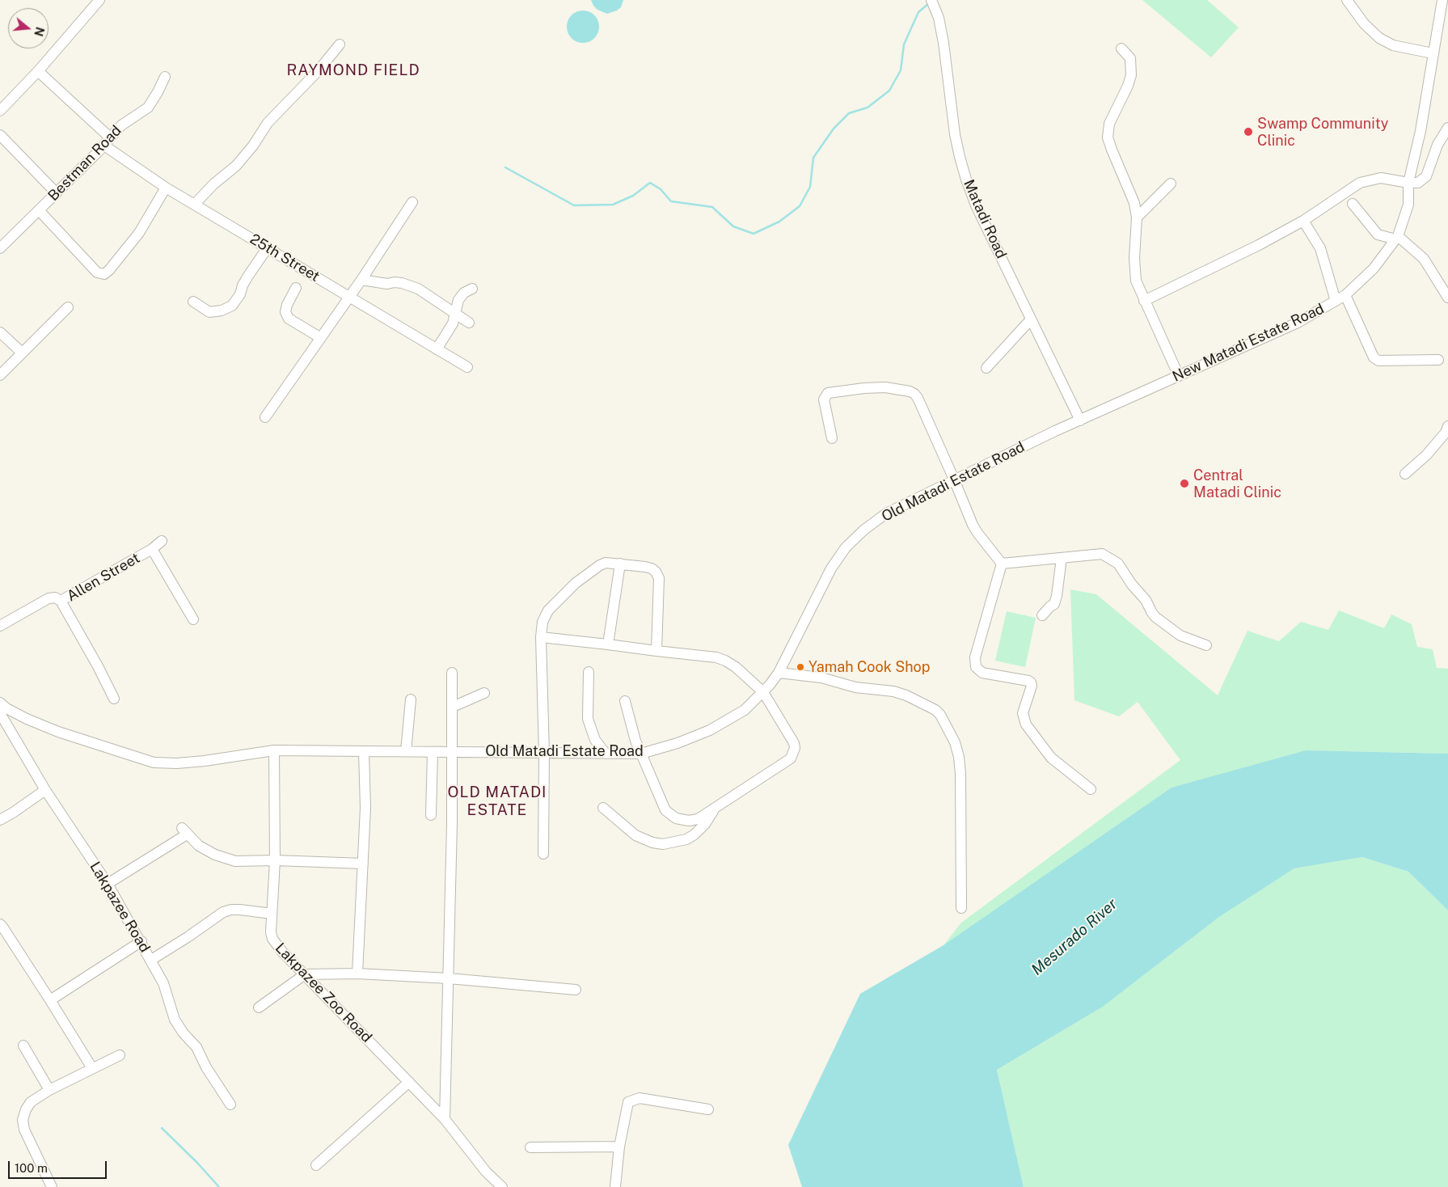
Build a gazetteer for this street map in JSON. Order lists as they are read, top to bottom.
{
  "streets": {
    "street": [
      "Bestman Road",
      "Matadi Road",
      "25th Street",
      "New Matadi Estate Road",
      "Old Matadi Estate Road",
      "Allen Street",
      "Lakpazee Road",
      "Lakpazee Zoo Road"
    ]
  },
  "crossings": [
    ["Bestman Road", "25th Street"],
    ["Matadi Road", "New Matadi Estate Road"],
    ["Matadi Road", "Old Matadi Estate Road"],
    ["New Matadi Estate Road", "Old Matadi Estate Road"],
    ["Old Matadi Estate Road", "Lakpazee Zoo Road"]
  ],
  "districts": ["RAYMOND FIELD", "OLD MATADI ESTATE"],
  "water": ["Mesurado River"],
  "places": ["Swamp Community Clinic", "Central Matadi Clinic", "Yamah Cook Shop"],
  "scale_bar": "100 m",
  "north": "right"
}
